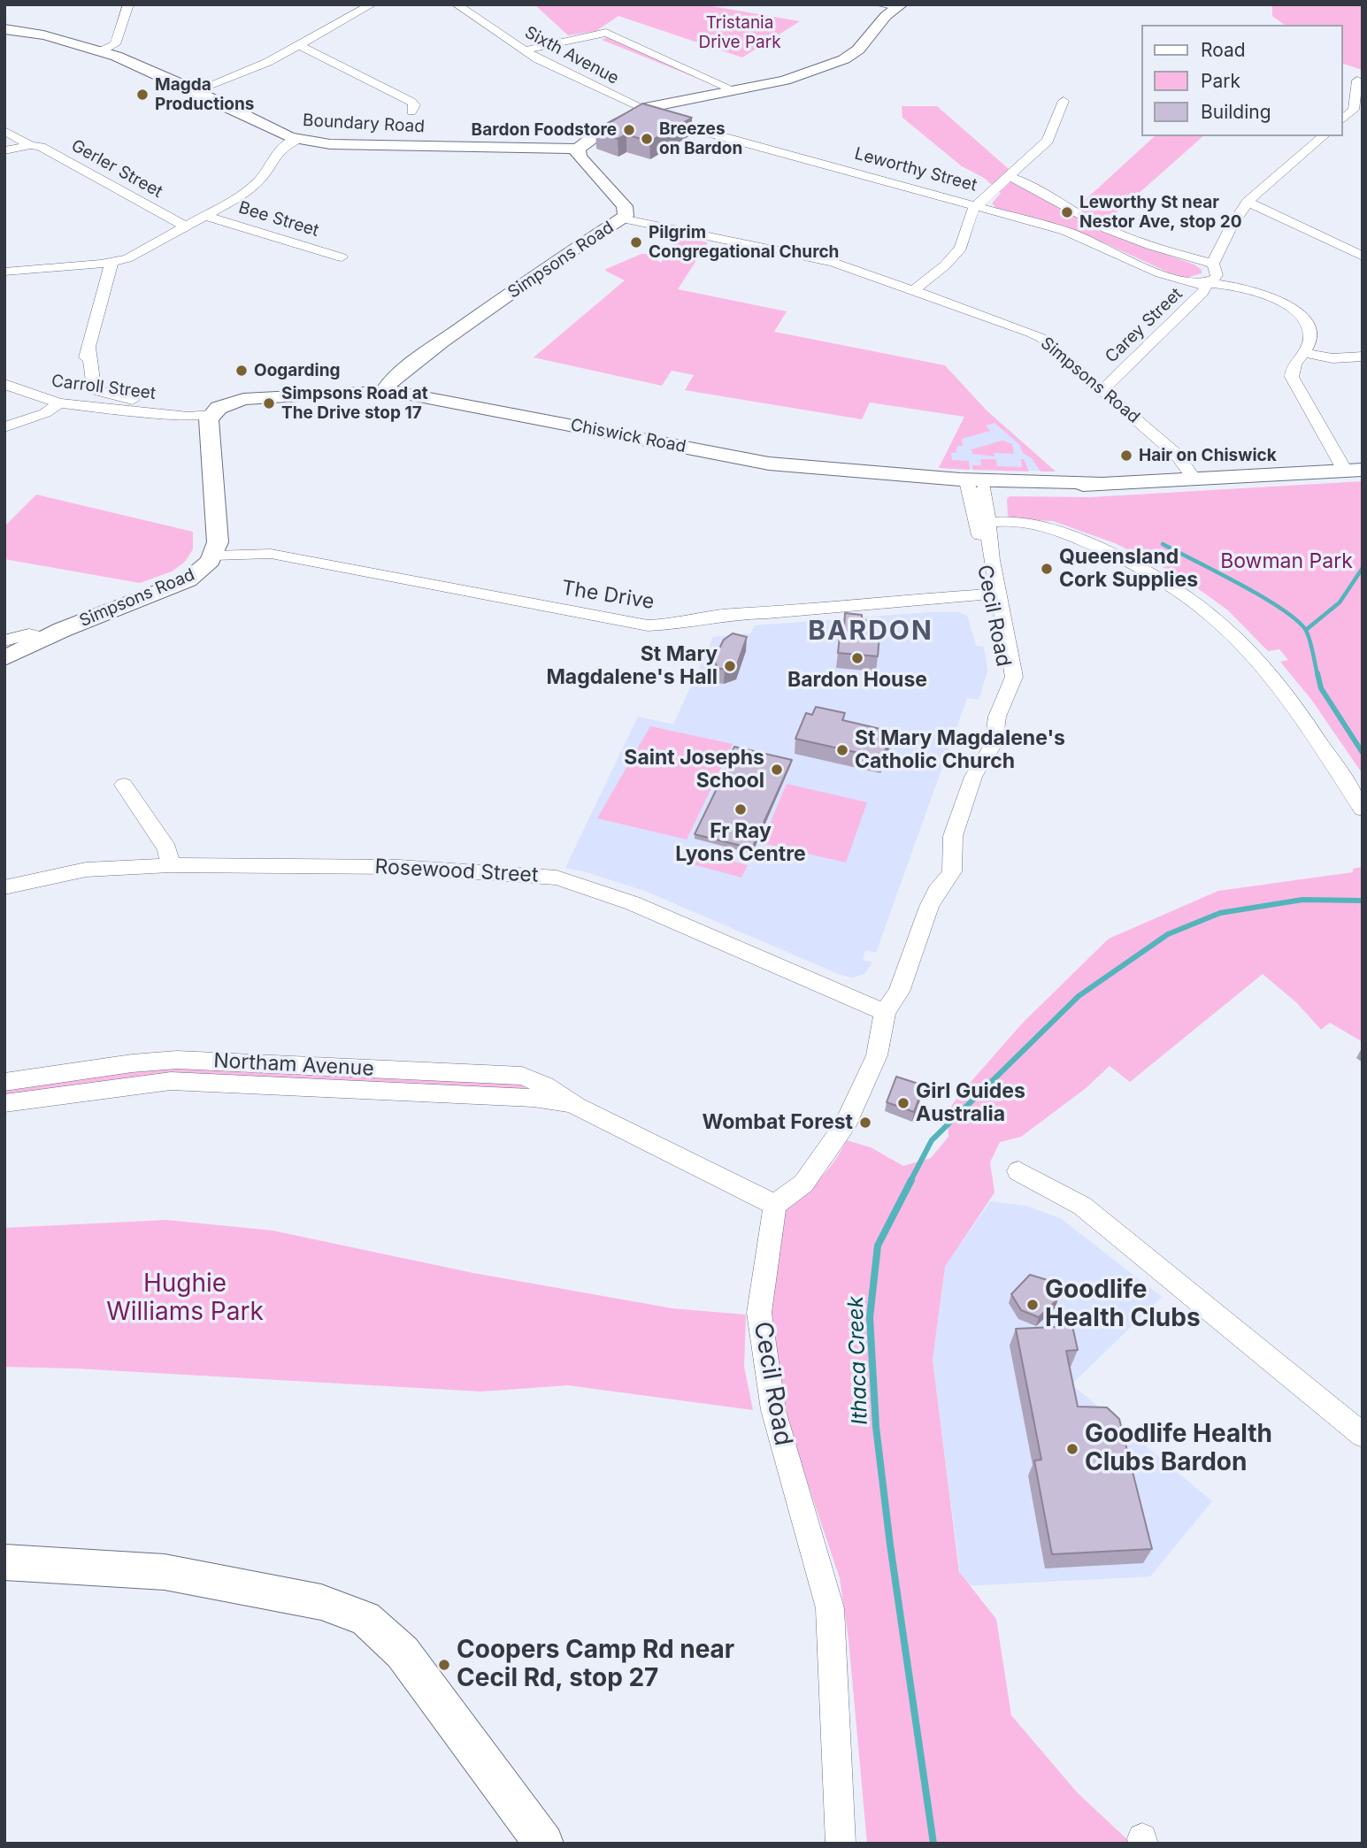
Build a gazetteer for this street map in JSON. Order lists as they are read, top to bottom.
{
  "streets": {
    "main road": ["Boundary Road", "Simpsons Road", "Chiswick Road"],
    "street": [
      "Sixth Avenue",
      "Gerler Street",
      "Leworthy Street",
      "Bee Street",
      "Carey Street",
      "Carroll Street",
      "The Drive",
      "Cecil Road",
      "Rosewood Street",
      "Northam Avenue"
    ]
  },
  "crossings": [
    ["Sixth Avenue", "Leworthy Street"],
    ["Leworthy Street", "Carey Street"],
    ["Simpsons Road", "Carey Street"],
    ["Simpsons Road", "Carroll Street"],
    ["Simpsons Road", "Chiswick Road"],
    ["Simpsons Road", "The Drive"],
    ["Chiswick Road", "Cecil Road"],
    ["The Drive", "Cecil Road"],
    ["Cecil Road", "Rosewood Street"],
    ["Cecil Road", "Northam Avenue"]
  ],
  "districts": ["BARDON"],
  "water": ["Ithaca Creek"],
  "parks": ["Tristania Drive Park", "Bowman Park", "Hughie Williams Park"],
  "places": [
    "Magda Productions",
    "Bardon Foodstore",
    "Breezes on Bardon",
    "Leworthy St near Nestor Ave, stop 20",
    "Pilgrim Congregational Church",
    "Oogarding",
    "Simpsons Road at The Drive stop 17",
    "Hair on Chiswick",
    "Queensland Cork Supplies",
    "Bardon House",
    "St Mary Magdalene's Hall",
    "St Mary Magdalene's Catholic Church",
    "Saint Josephs School",
    "Fr Ray Lyons Centre",
    "Girl Guides Australia",
    "Wombat Forest",
    "Goodlife Health Clubs",
    "Goodlife Health Clubs Bardon",
    "Coopers Camp Rd near Cecil Rd, stop 27"
  ],
  "legend": ["Road", "Park", "Building"]
}
